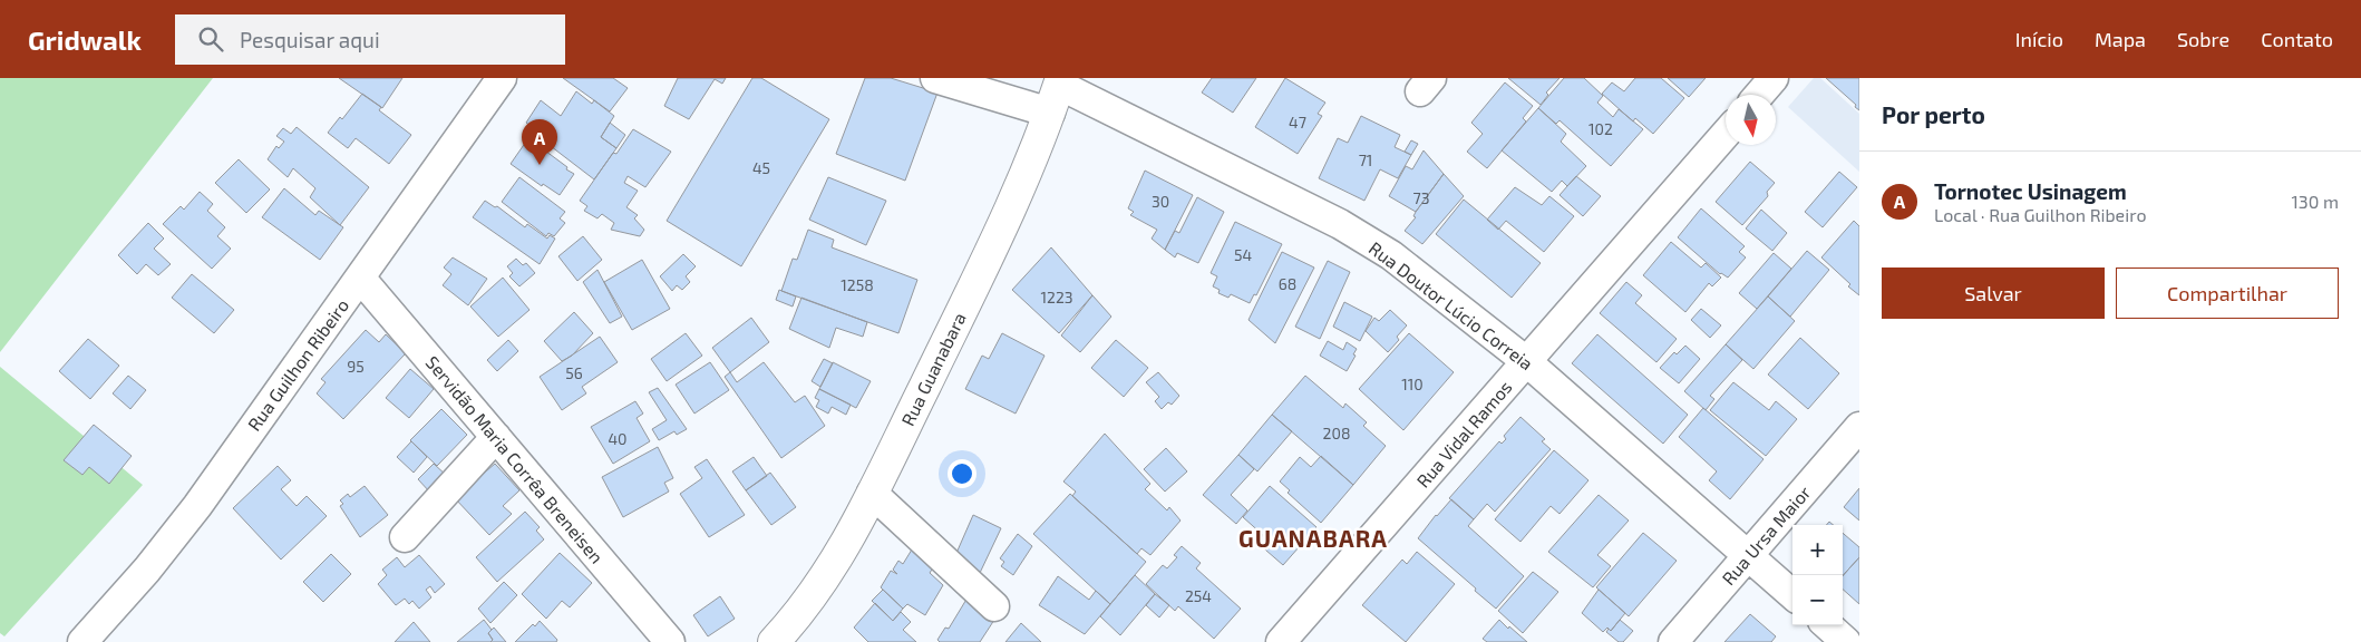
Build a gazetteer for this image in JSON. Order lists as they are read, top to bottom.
{
  "streets": {
    "main road": ["Rua Guanabara"],
    "street": [
      "Rua Doutor Lúcio Correia",
      "Rua Guilhon Ribeiro",
      "Rua Vidal Ramos",
      "Servidão Maria Corrêa Breneisen",
      "Rua Ursa Maior"
    ]
  },
  "crossings": [
    ["Rua Doutor Lúcio Correia", "Rua Guanabara"],
    ["Rua Doutor Lúcio Correia", "Rua Vidal Ramos"],
    ["Rua Doutor Lúcio Correia", "Rua Ursa Maior"],
    ["Rua Guilhon Ribeiro", "Servidão Maria Corrêa Breneisen"]
  ],
  "districts": ["GUANABARA"],
  "house_numbers": [
    "47",
    "102",
    "71",
    "45",
    "73",
    "30",
    "54",
    "68",
    "1258",
    "1223",
    "95",
    "56",
    "110",
    "208",
    "40",
    "254"
  ],
  "north": "bottom",
  "page": {
    "header": "Gridwalk",
    "search": "Pesquisar aqui",
    "nav": [
      "Início",
      "Mapa",
      "Sobre",
      "Contato"
    ],
    "heading": "Por perto",
    "pins": "A",
    "list": [
      {
        "mark": "A",
        "name": "Tornotec Usinagem",
        "note": "Local · Rua Guilhon Ribeiro",
        "value": "130 m"
      }
    ],
    "buttons": ["Salvar", "Compartilhar"],
    "map_buttons": ["+", "−"]
  }
}
